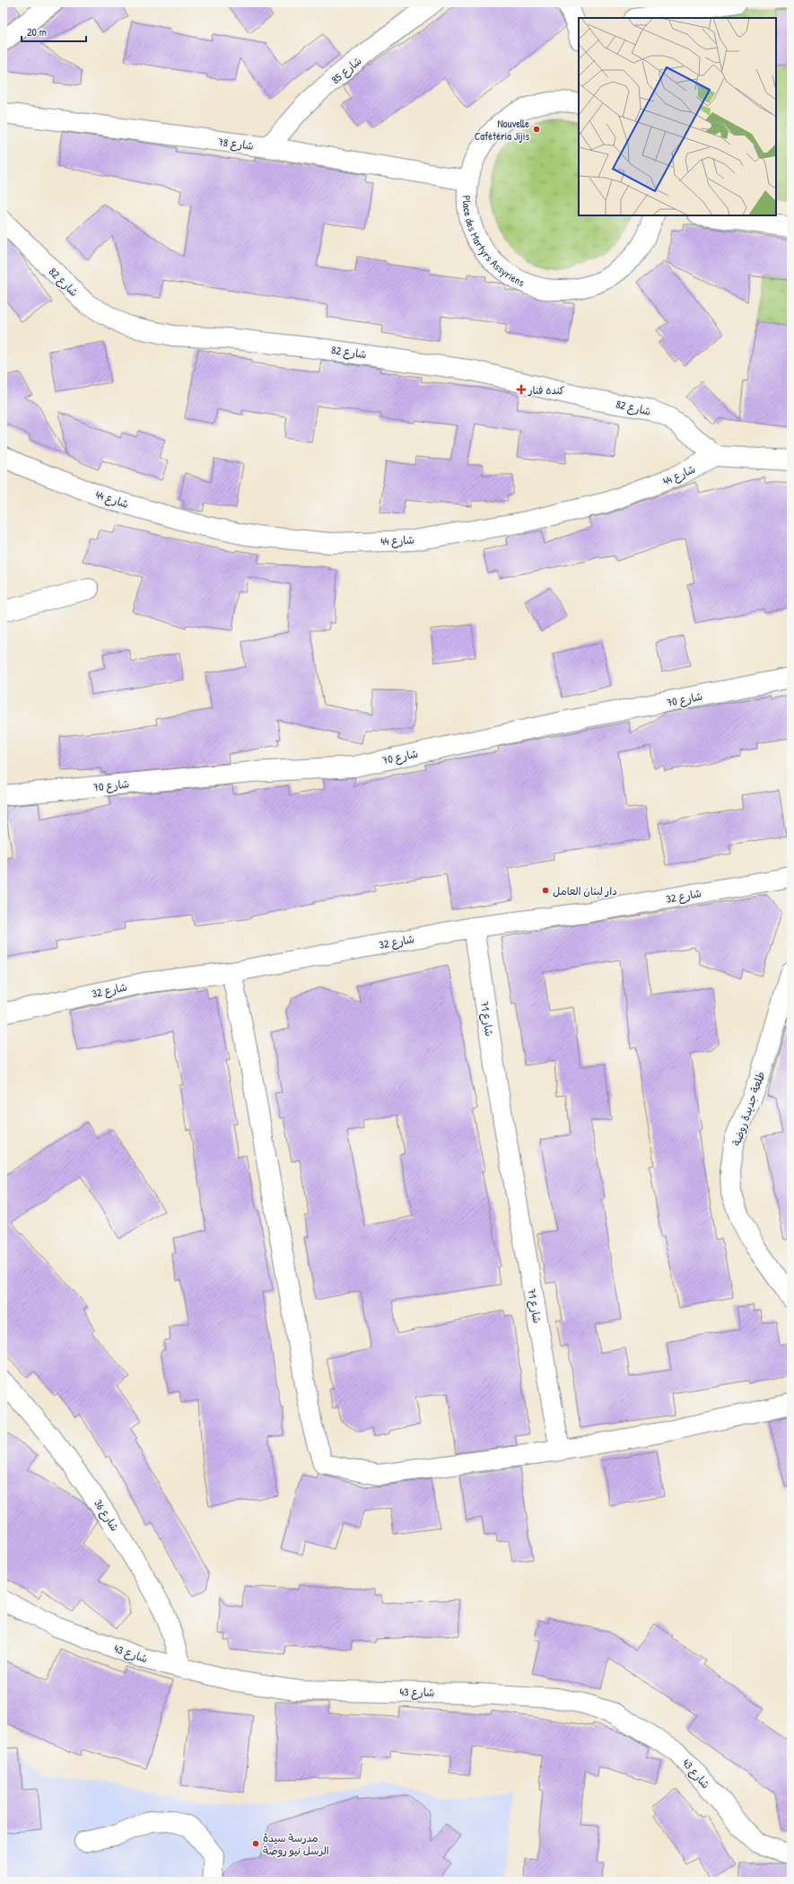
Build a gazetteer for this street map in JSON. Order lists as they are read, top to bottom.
{
  "streets": {
    "street": [
      "شارع 85",
      "شارع 78",
      "Place des Martyrs Assyriens",
      "شارع 82",
      "شارع 44",
      "شارع 70",
      "شارع 32",
      "شارع 71",
      "طلعة جديدة روضة",
      "شارع 36",
      "شارع 43"
    ]
  },
  "crossings": [
    ["شارع 85", "شارع 78"],
    ["شارع 78", "Place des Martyrs Assyriens"],
    ["شارع 82", "شارع 44"],
    ["شارع 32", "شارع 71"],
    ["شارع 36", "شارع 43"]
  ],
  "places": {
    "other": ["Nouvelle Cafétéria Jijis", "دار لبنان العامل", "مدرسة سيدة الرسل نيو روضة"],
    "health": ["كنده فنار"]
  },
  "scale_bar": "20 m"
}
